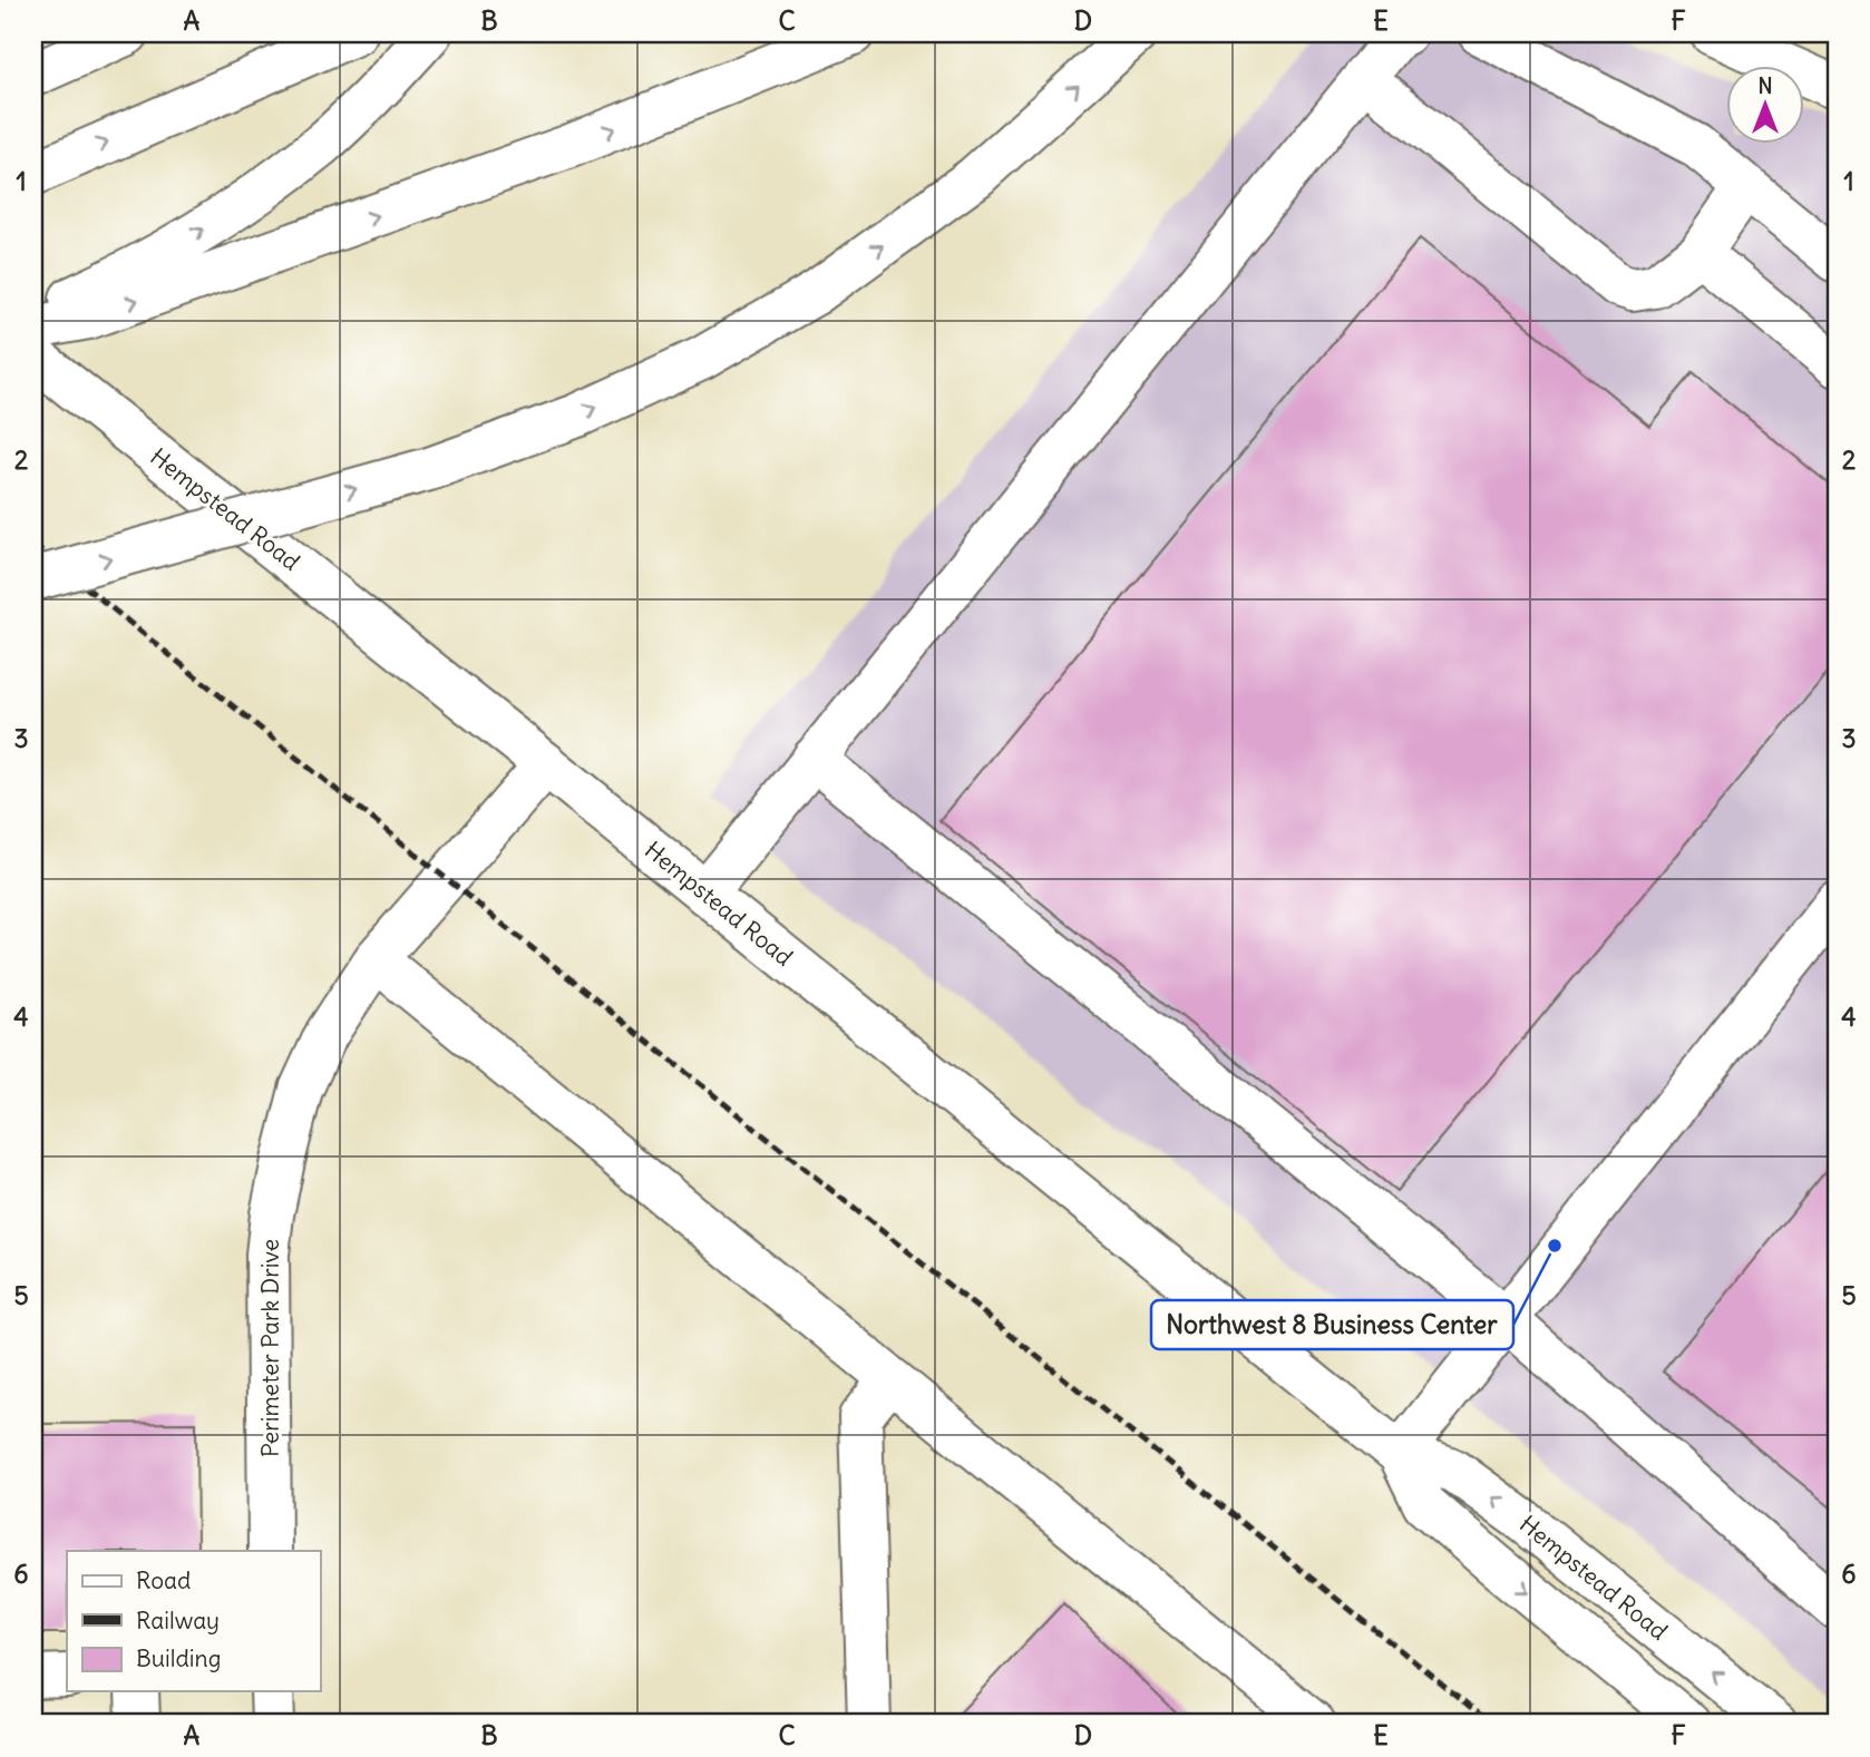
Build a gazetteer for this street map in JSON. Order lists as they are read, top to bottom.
{
  "streets": {
    "main road": ["Hempstead Road", "Perimeter Park Drive"]
  },
  "crossings": [
    ["Hempstead Road", "Perimeter Park Drive"]
  ],
  "places": ["Northwest 8 Business Center"],
  "legend": ["Road", "Railway", "Building"],
  "north": "top",
  "grid": {
    "columns": [
      "A",
      "B",
      "C",
      "D",
      "E",
      "F"
    ],
    "rows": [
      "1",
      "2",
      "3",
      "4",
      "5",
      "6"
    ]
  }
}
